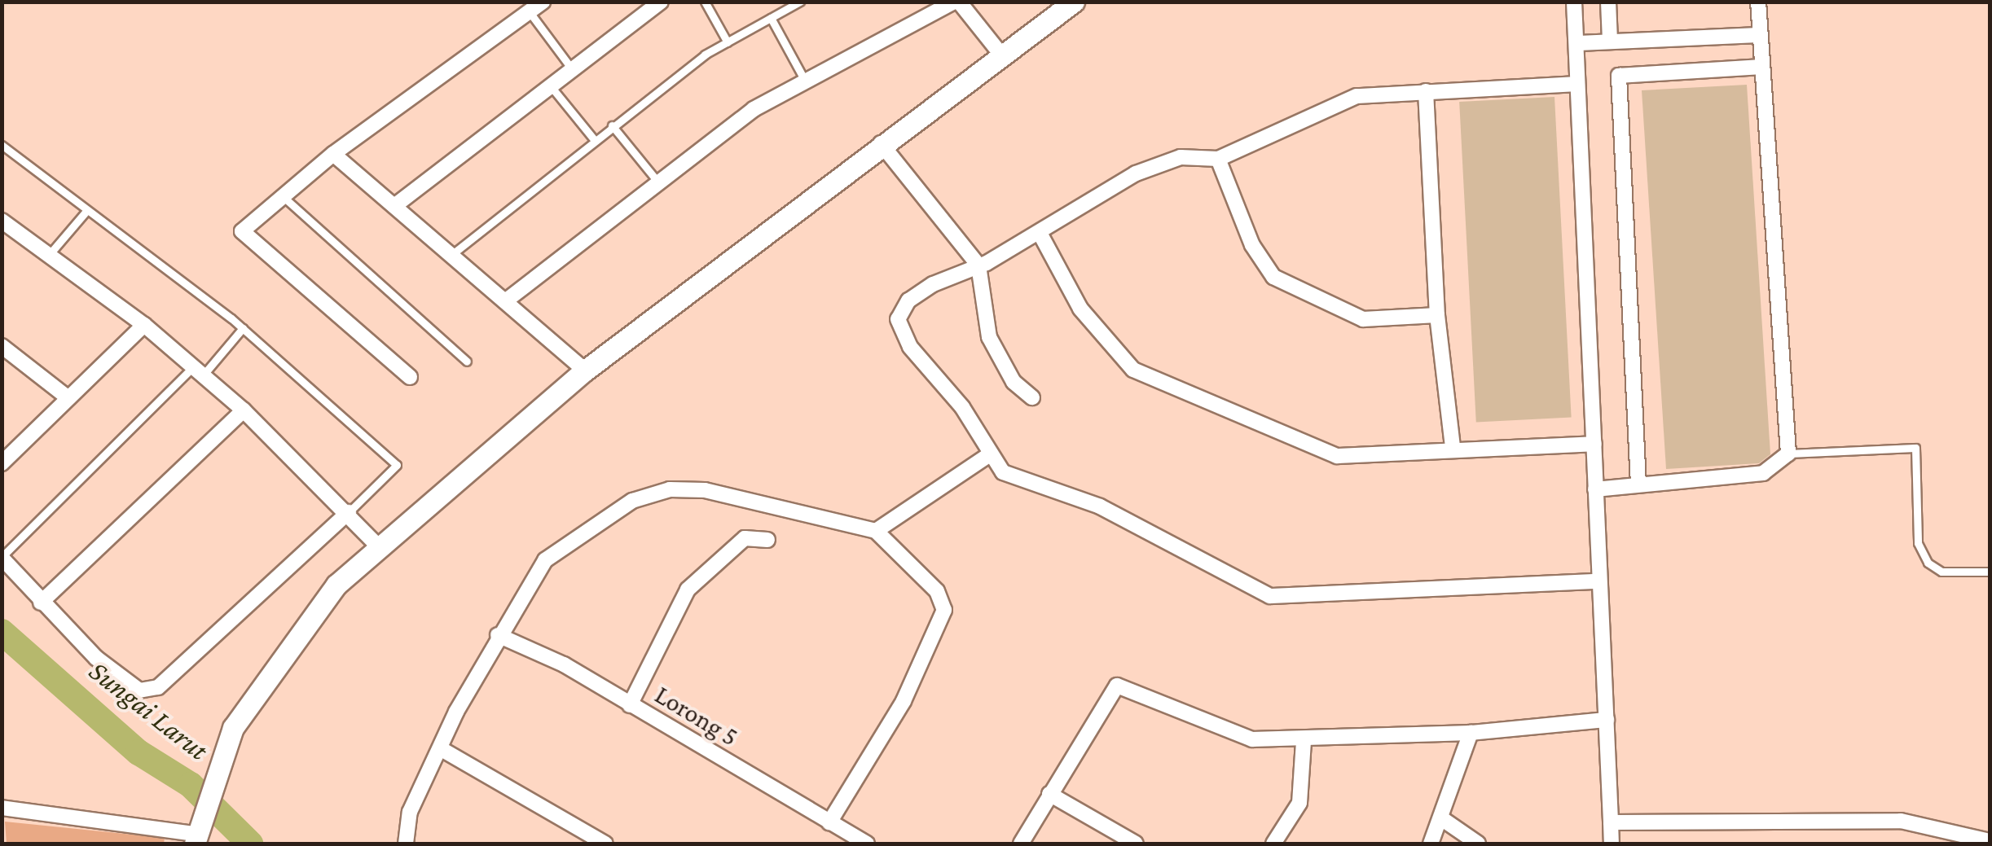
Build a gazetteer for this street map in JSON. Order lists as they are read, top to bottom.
{
  "streets": {
    "street": ["Lorong 5"]
  },
  "water": ["Sungai Larut"]
}
